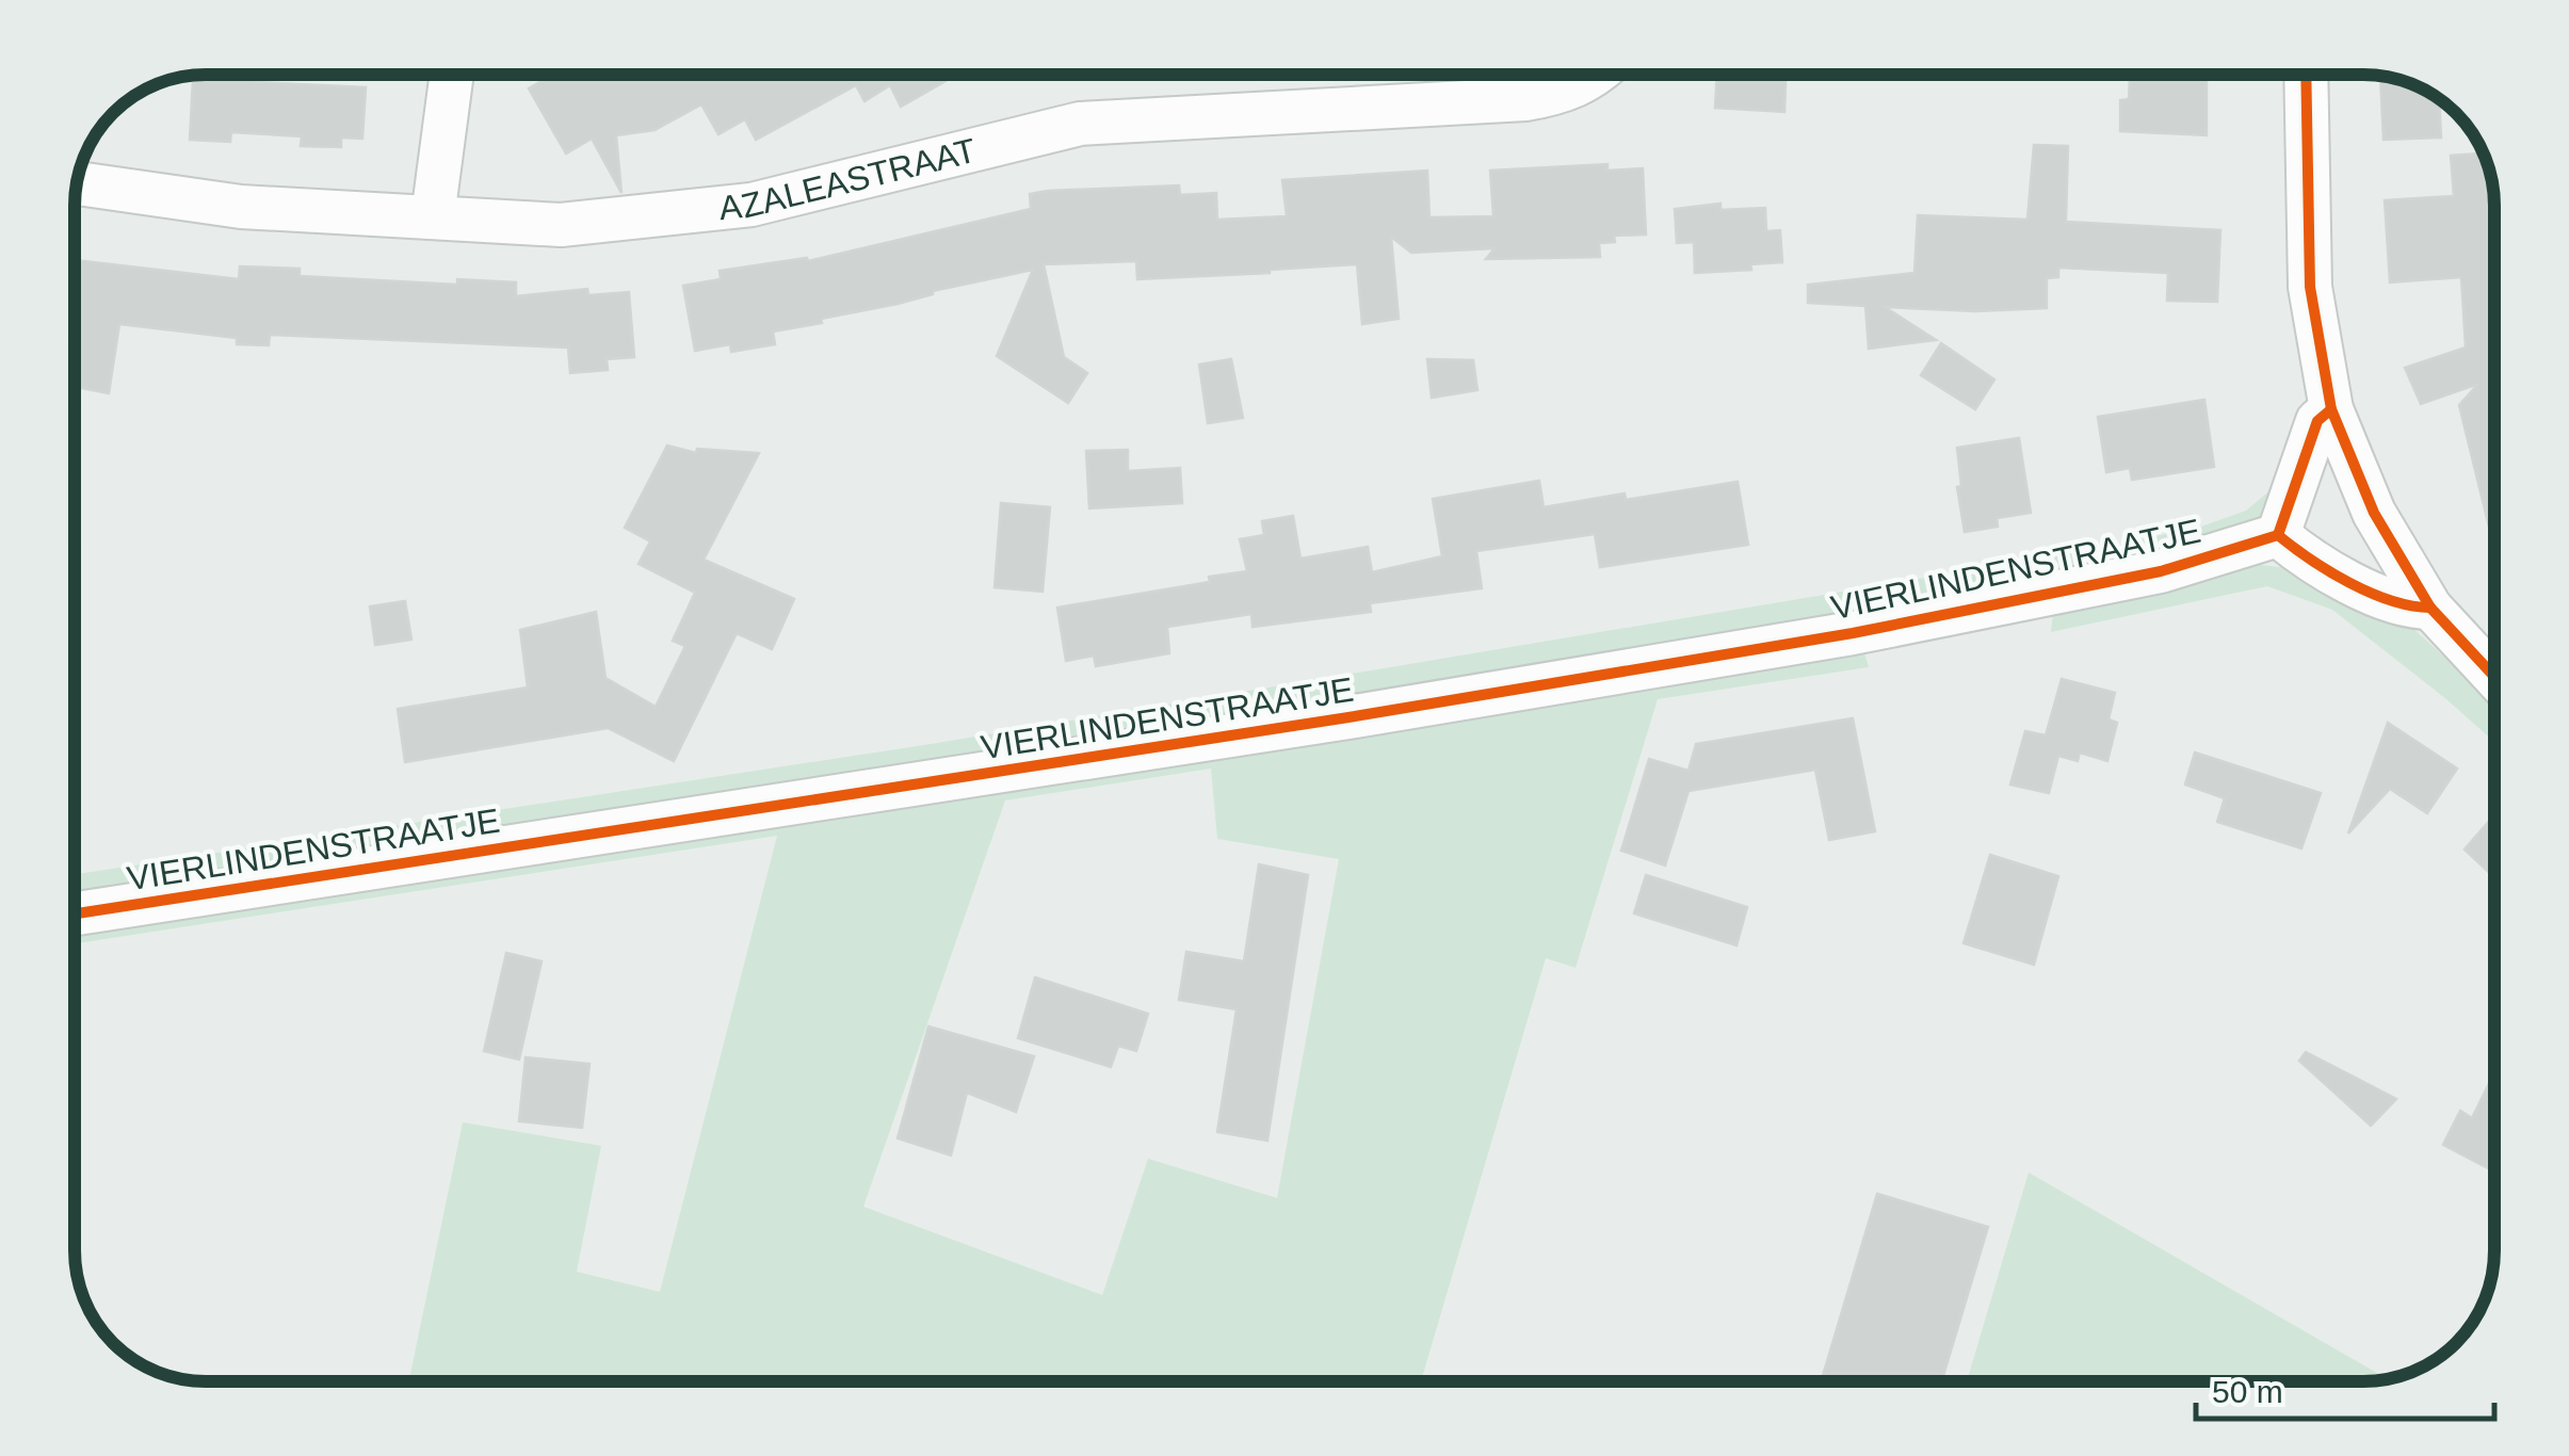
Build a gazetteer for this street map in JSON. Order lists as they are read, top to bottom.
{
  "streets": {
    "street": ["AZALEASTRAAT", "VIERLINDENSTRAATJE"]
  },
  "scale_bar": "50 m"
}
